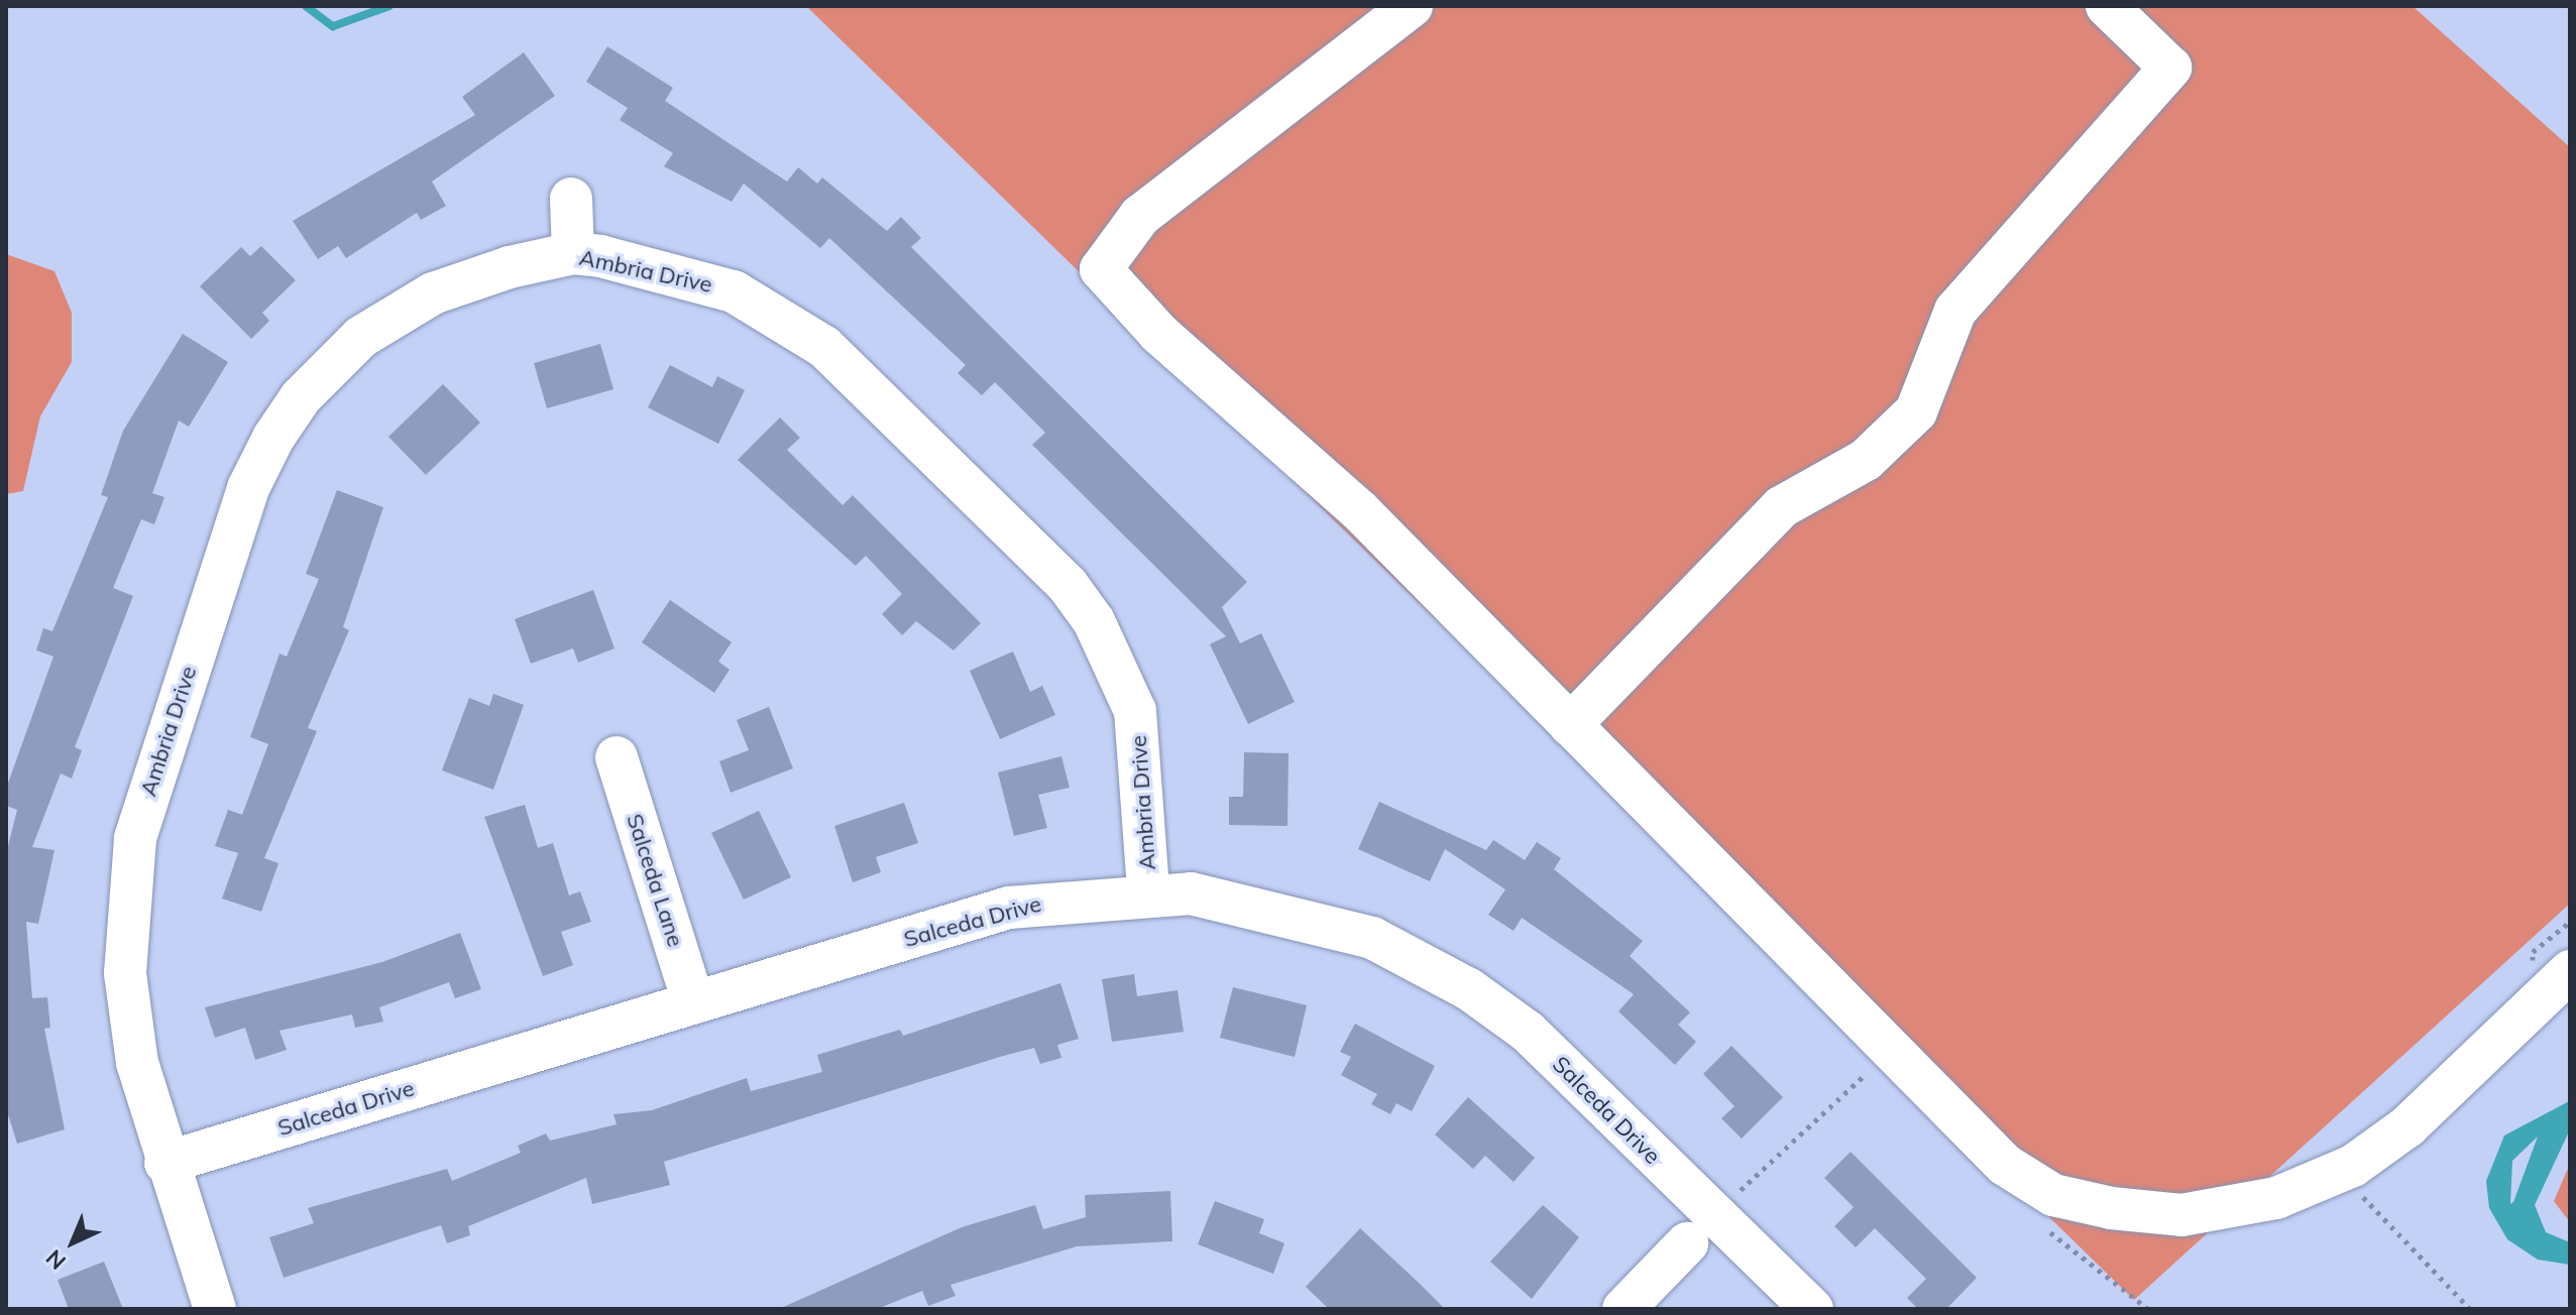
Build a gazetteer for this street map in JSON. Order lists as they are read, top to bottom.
{
  "streets": {
    "street": ["Ambria Drive", "Salceda Lane", "Salceda Drive"]
  },
  "crossings": [
    ["Ambria Drive", "Salceda Drive"],
    ["Salceda Lane", "Salceda Drive"]
  ],
  "north": "bottom left"
}
